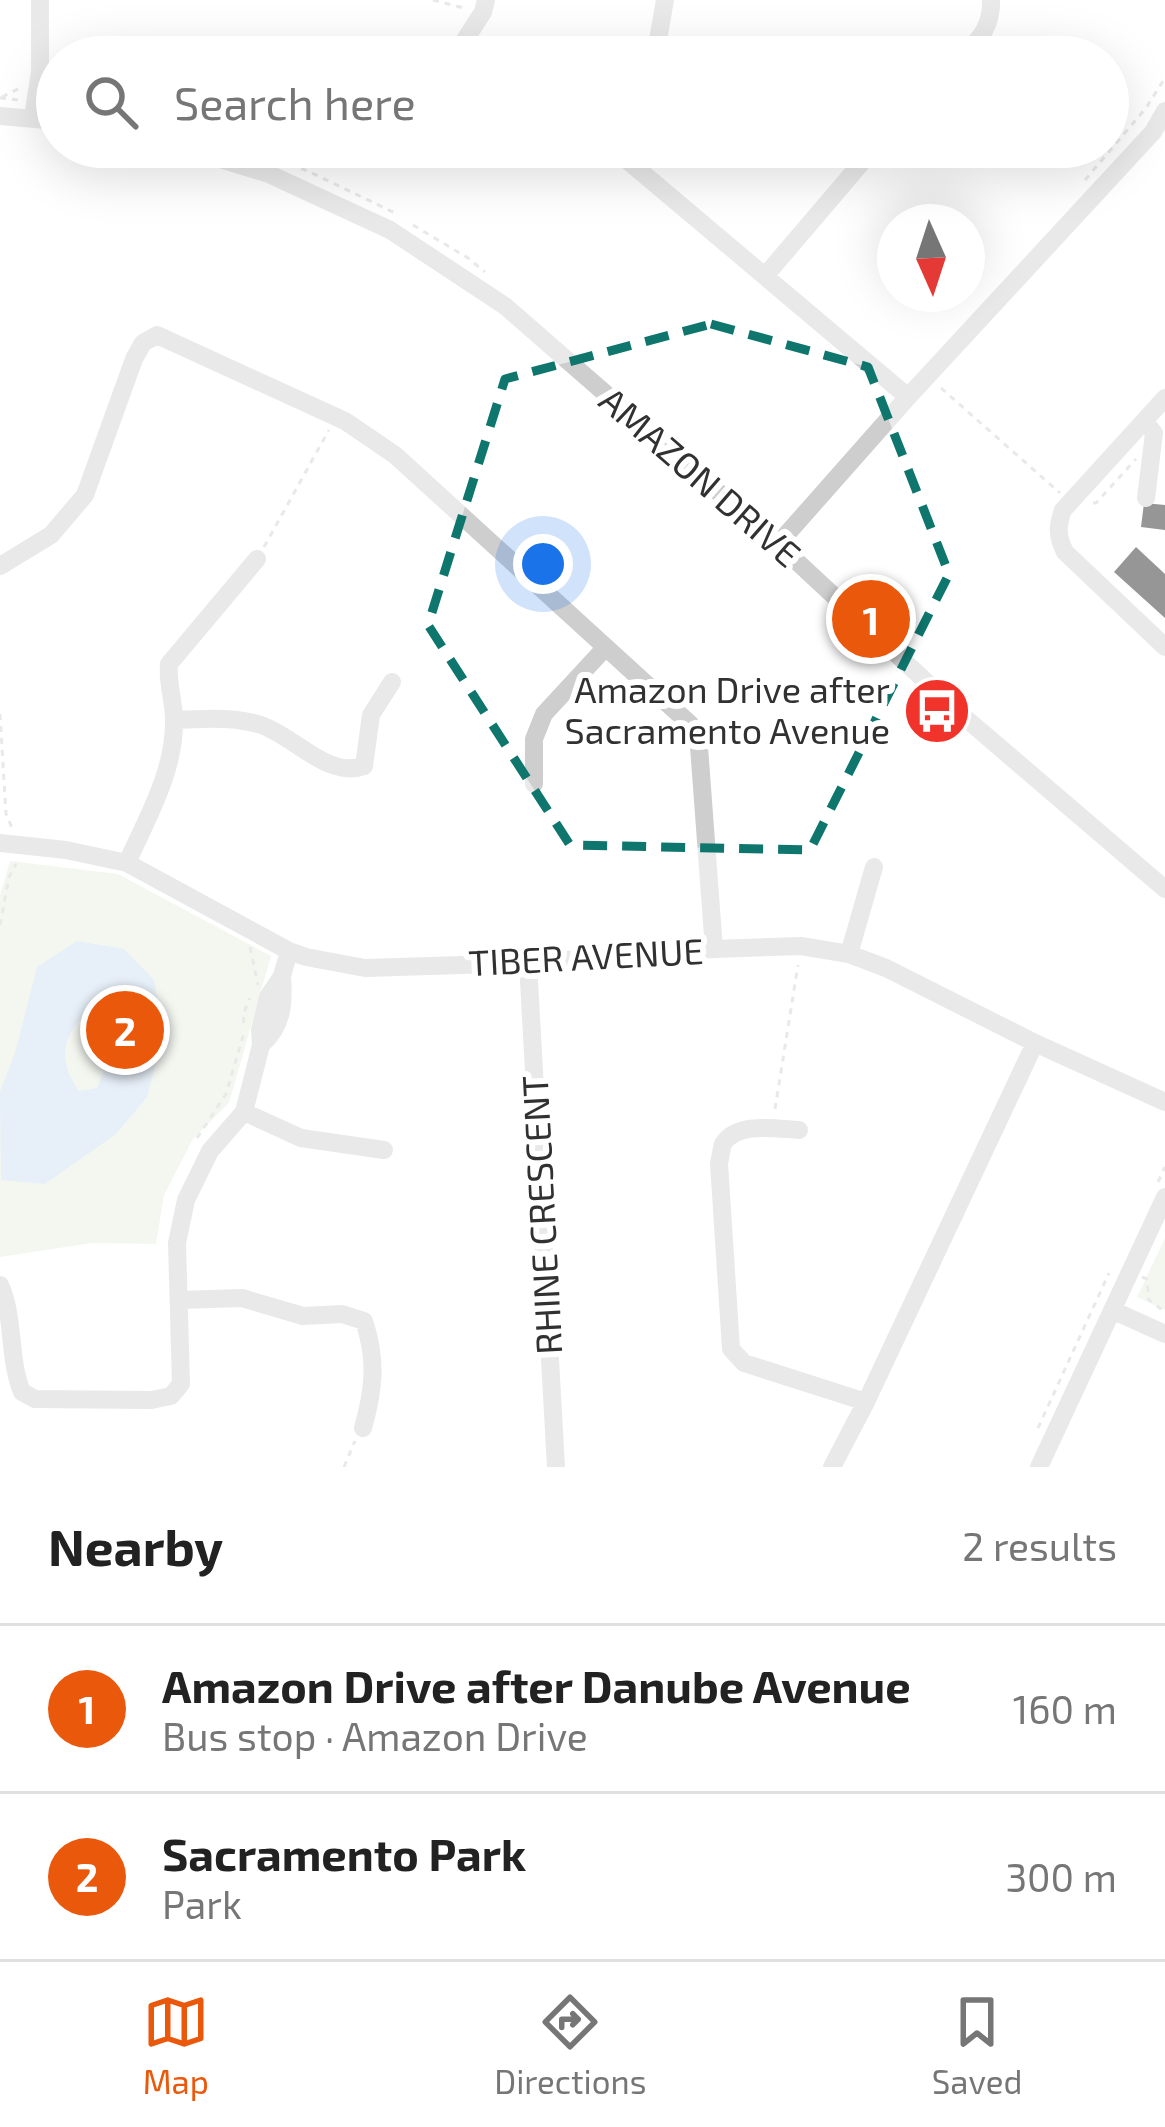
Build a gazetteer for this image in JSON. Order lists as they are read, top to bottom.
{
  "streets": {
    "street": ["AMAZON DRIVE", "TIBER AVENUE", "RHINE CRESCENT"]
  },
  "crossings": [
    ["TIBER AVENUE", "RHINE CRESCENT"]
  ],
  "places": {
    "bus stop": ["Amazon Drive after Sacramento Avenue"]
  },
  "north": "bottom",
  "page": {
    "search": "Search here",
    "pins": ["1", "2"],
    "heading": ["Nearby", "2 results"],
    "list": [
      {
        "mark": "1",
        "name": "Amazon Drive after Danube Avenue",
        "note": "Bus stop · Amazon Drive",
        "value": "160 m"
      },
      {
        "mark": "2",
        "name": "Sacramento Park",
        "note": "Park",
        "value": "300 m"
      }
    ],
    "nav": ["Map", "Directions", "Saved"]
  }
}
